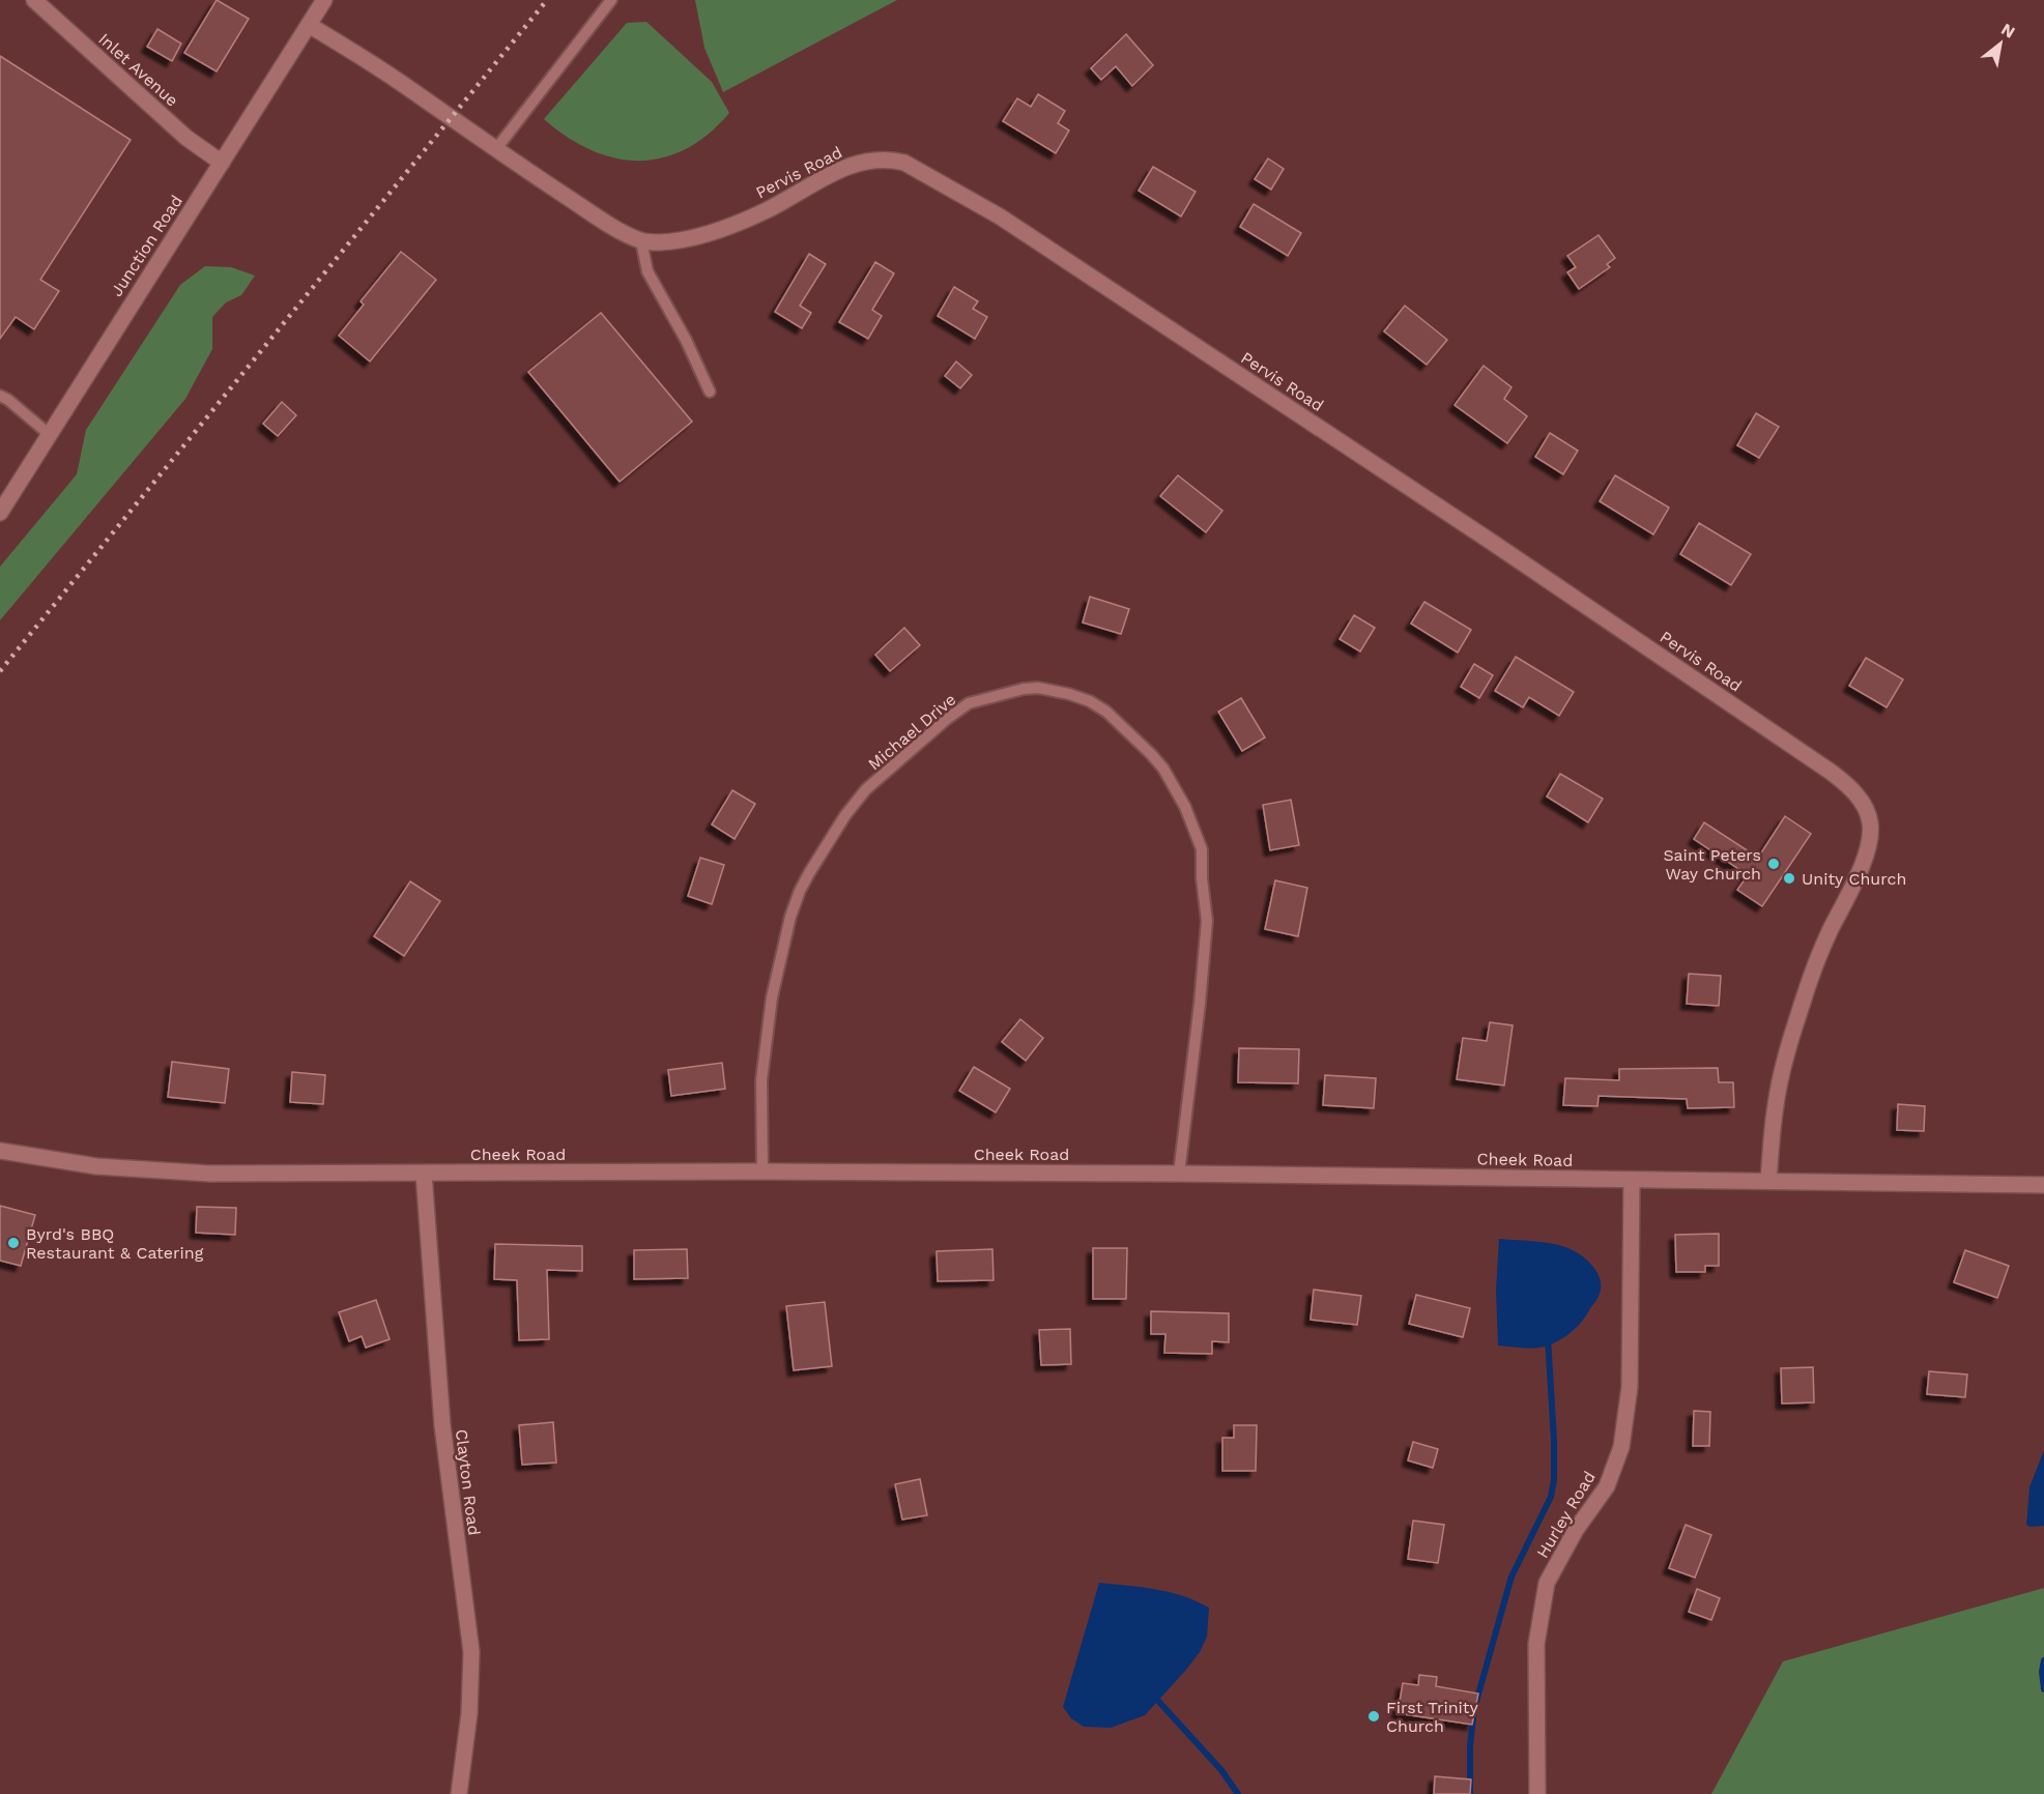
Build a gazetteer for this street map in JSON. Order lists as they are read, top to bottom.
{
  "streets": {
    "street": [
      "Inlet Avenue",
      "Pervis Road",
      "Junction Road",
      "Cheek Road",
      "Clayton Road",
      "Hurley Road"
    ],
    "lane": ["Michael Drive"]
  },
  "crossings": [
    ["Inlet Avenue", "Junction Road"],
    ["Pervis Road", "Cheek Road"],
    ["Michael Drive", "Cheek Road"],
    ["Cheek Road", "Clayton Road"],
    ["Cheek Road", "Hurley Road"]
  ],
  "places": [
    "Saint Peters Way Church",
    "Unity Church",
    "Byrd's BBQ Restaurant & Catering",
    "First Trinity Church"
  ],
  "north": "top right"
}
